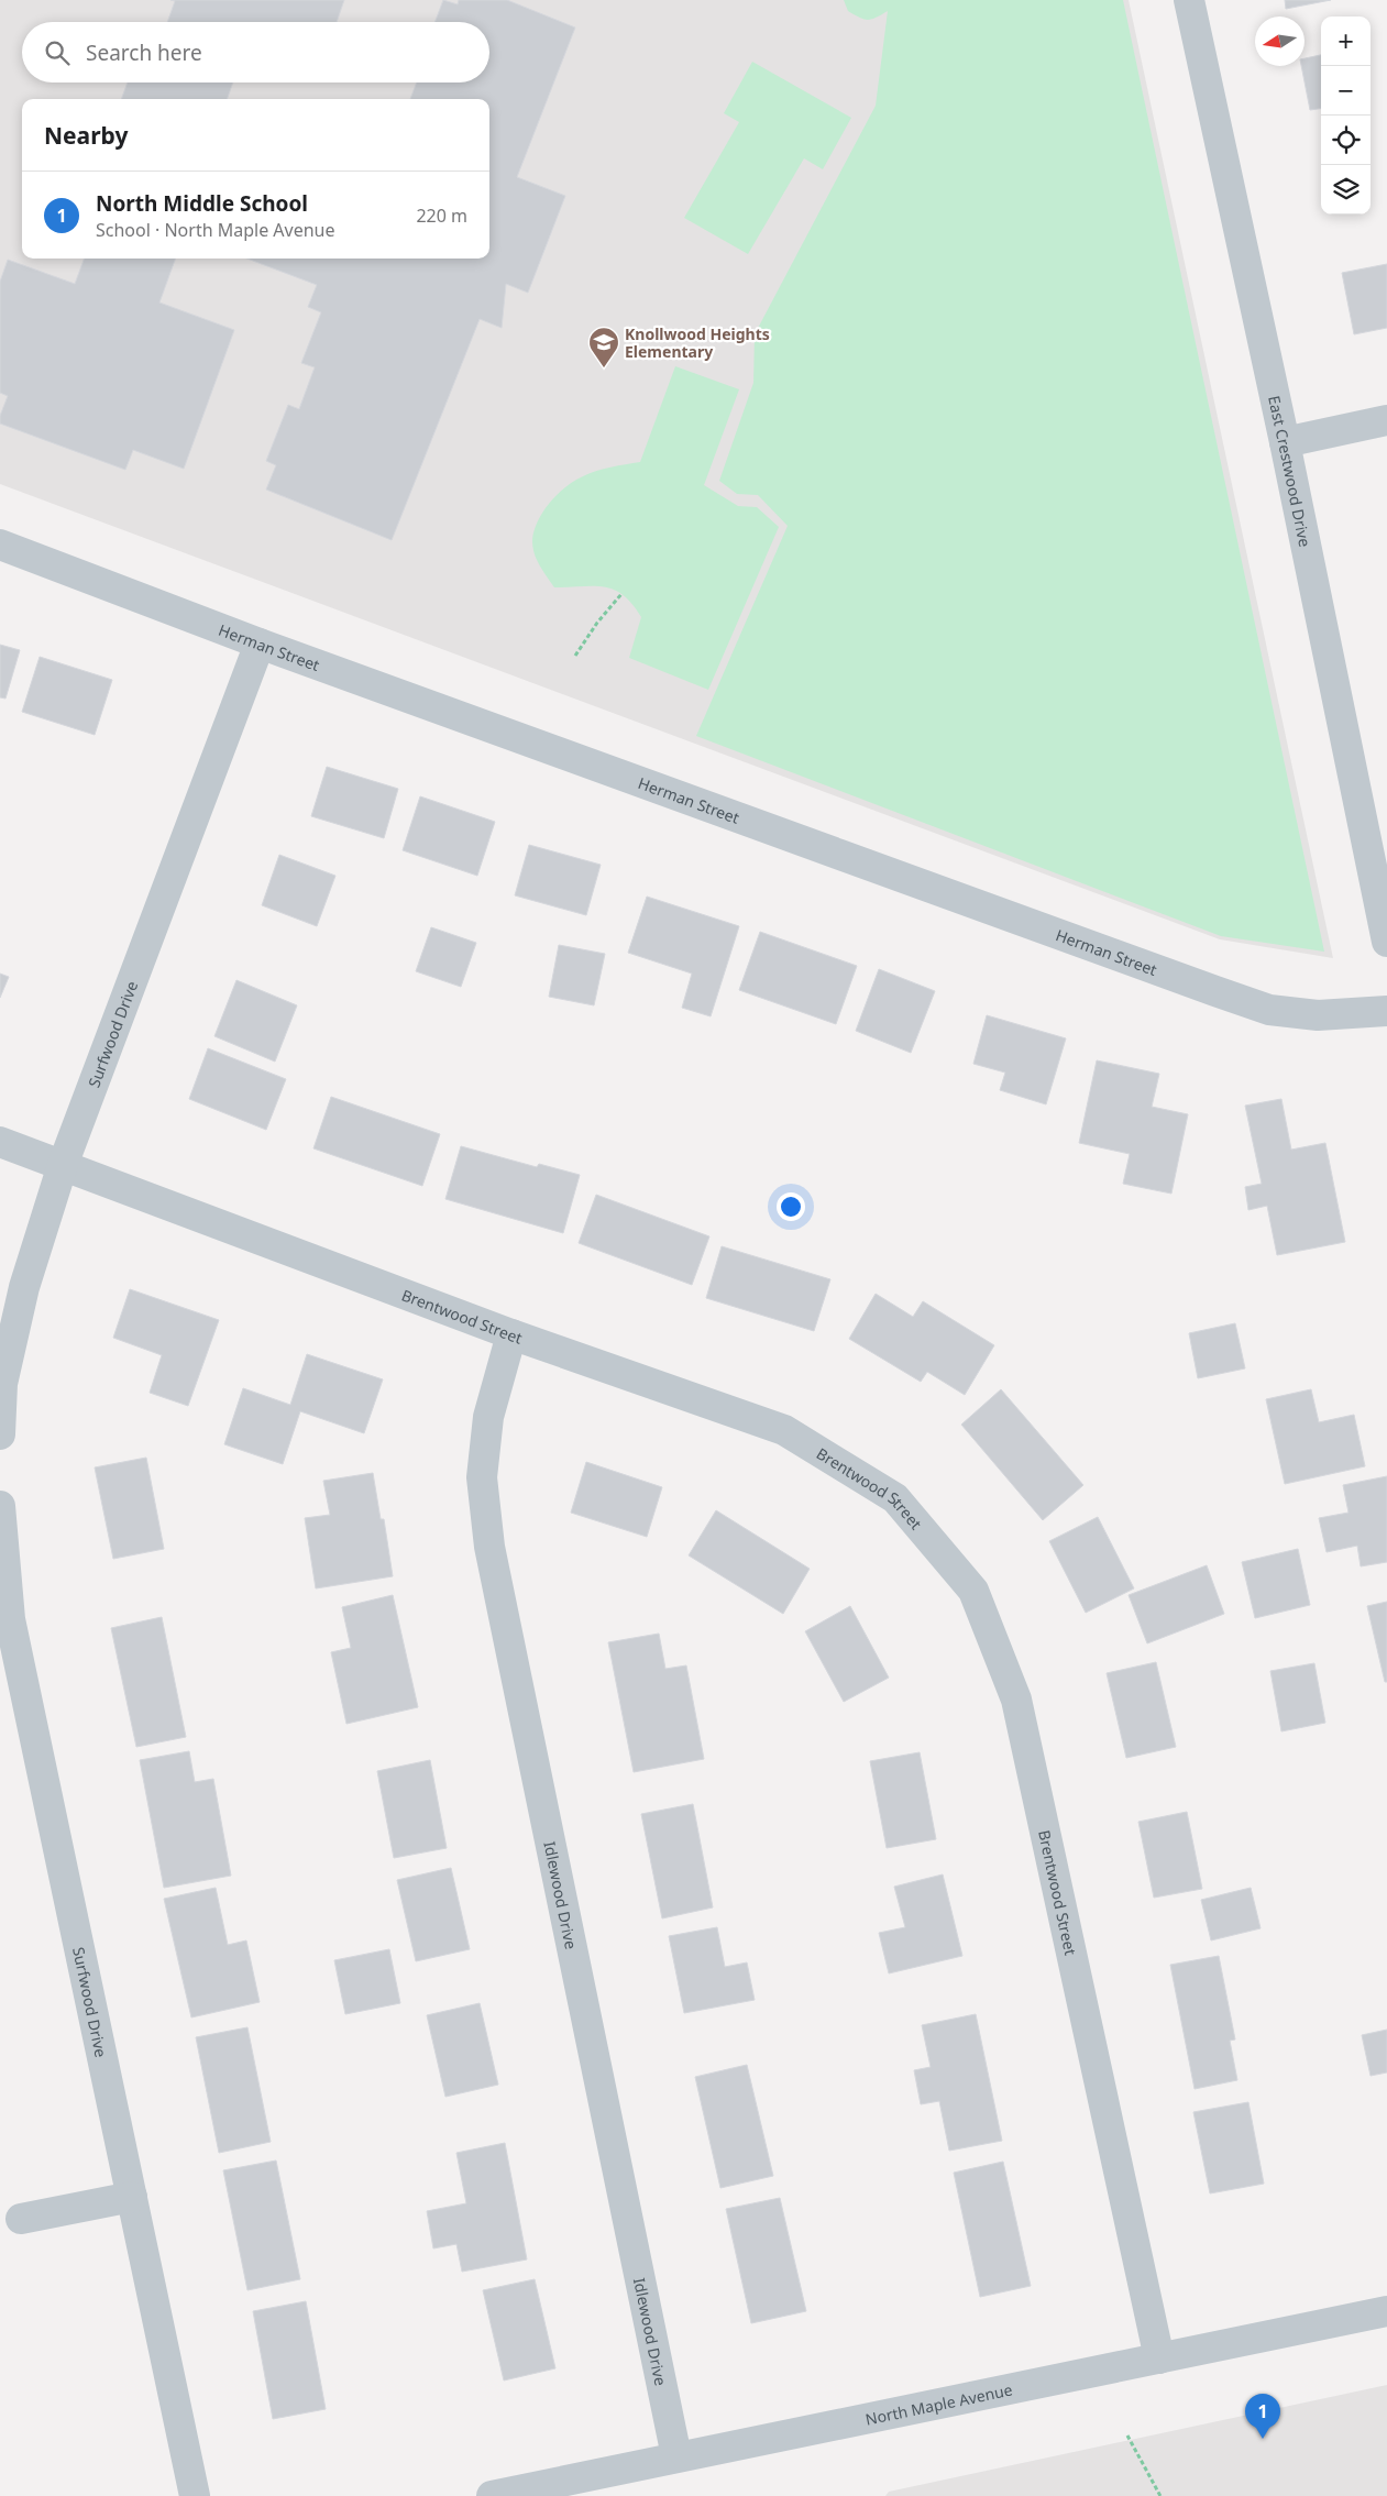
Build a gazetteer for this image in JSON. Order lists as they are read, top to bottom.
{
  "streets": {
    "street": [
      "East Crestwood Drive",
      "Herman Street",
      "Surfwood Drive",
      "Brentwood Street",
      "Idlewood Drive",
      "North Maple Avenue"
    ]
  },
  "crossings": [
    ["Herman Street", "Surfwood Drive"],
    ["Surfwood Drive", "Brentwood Street"],
    ["Brentwood Street", "Idlewood Drive"],
    ["Brentwood Street", "North Maple Avenue"],
    ["Idlewood Drive", "North Maple Avenue"]
  ],
  "places": {
    "school or university": ["Knollwood Heights Elementary"]
  },
  "north": "left",
  "page": {
    "map_buttons": ["+", "−"],
    "search": "Search here",
    "heading": "Nearby",
    "list": [
      {
        "mark": "1",
        "name": "North Middle School",
        "note": "School · North Maple Avenue",
        "value": "220 m"
      }
    ],
    "pins": "1"
  }
}
